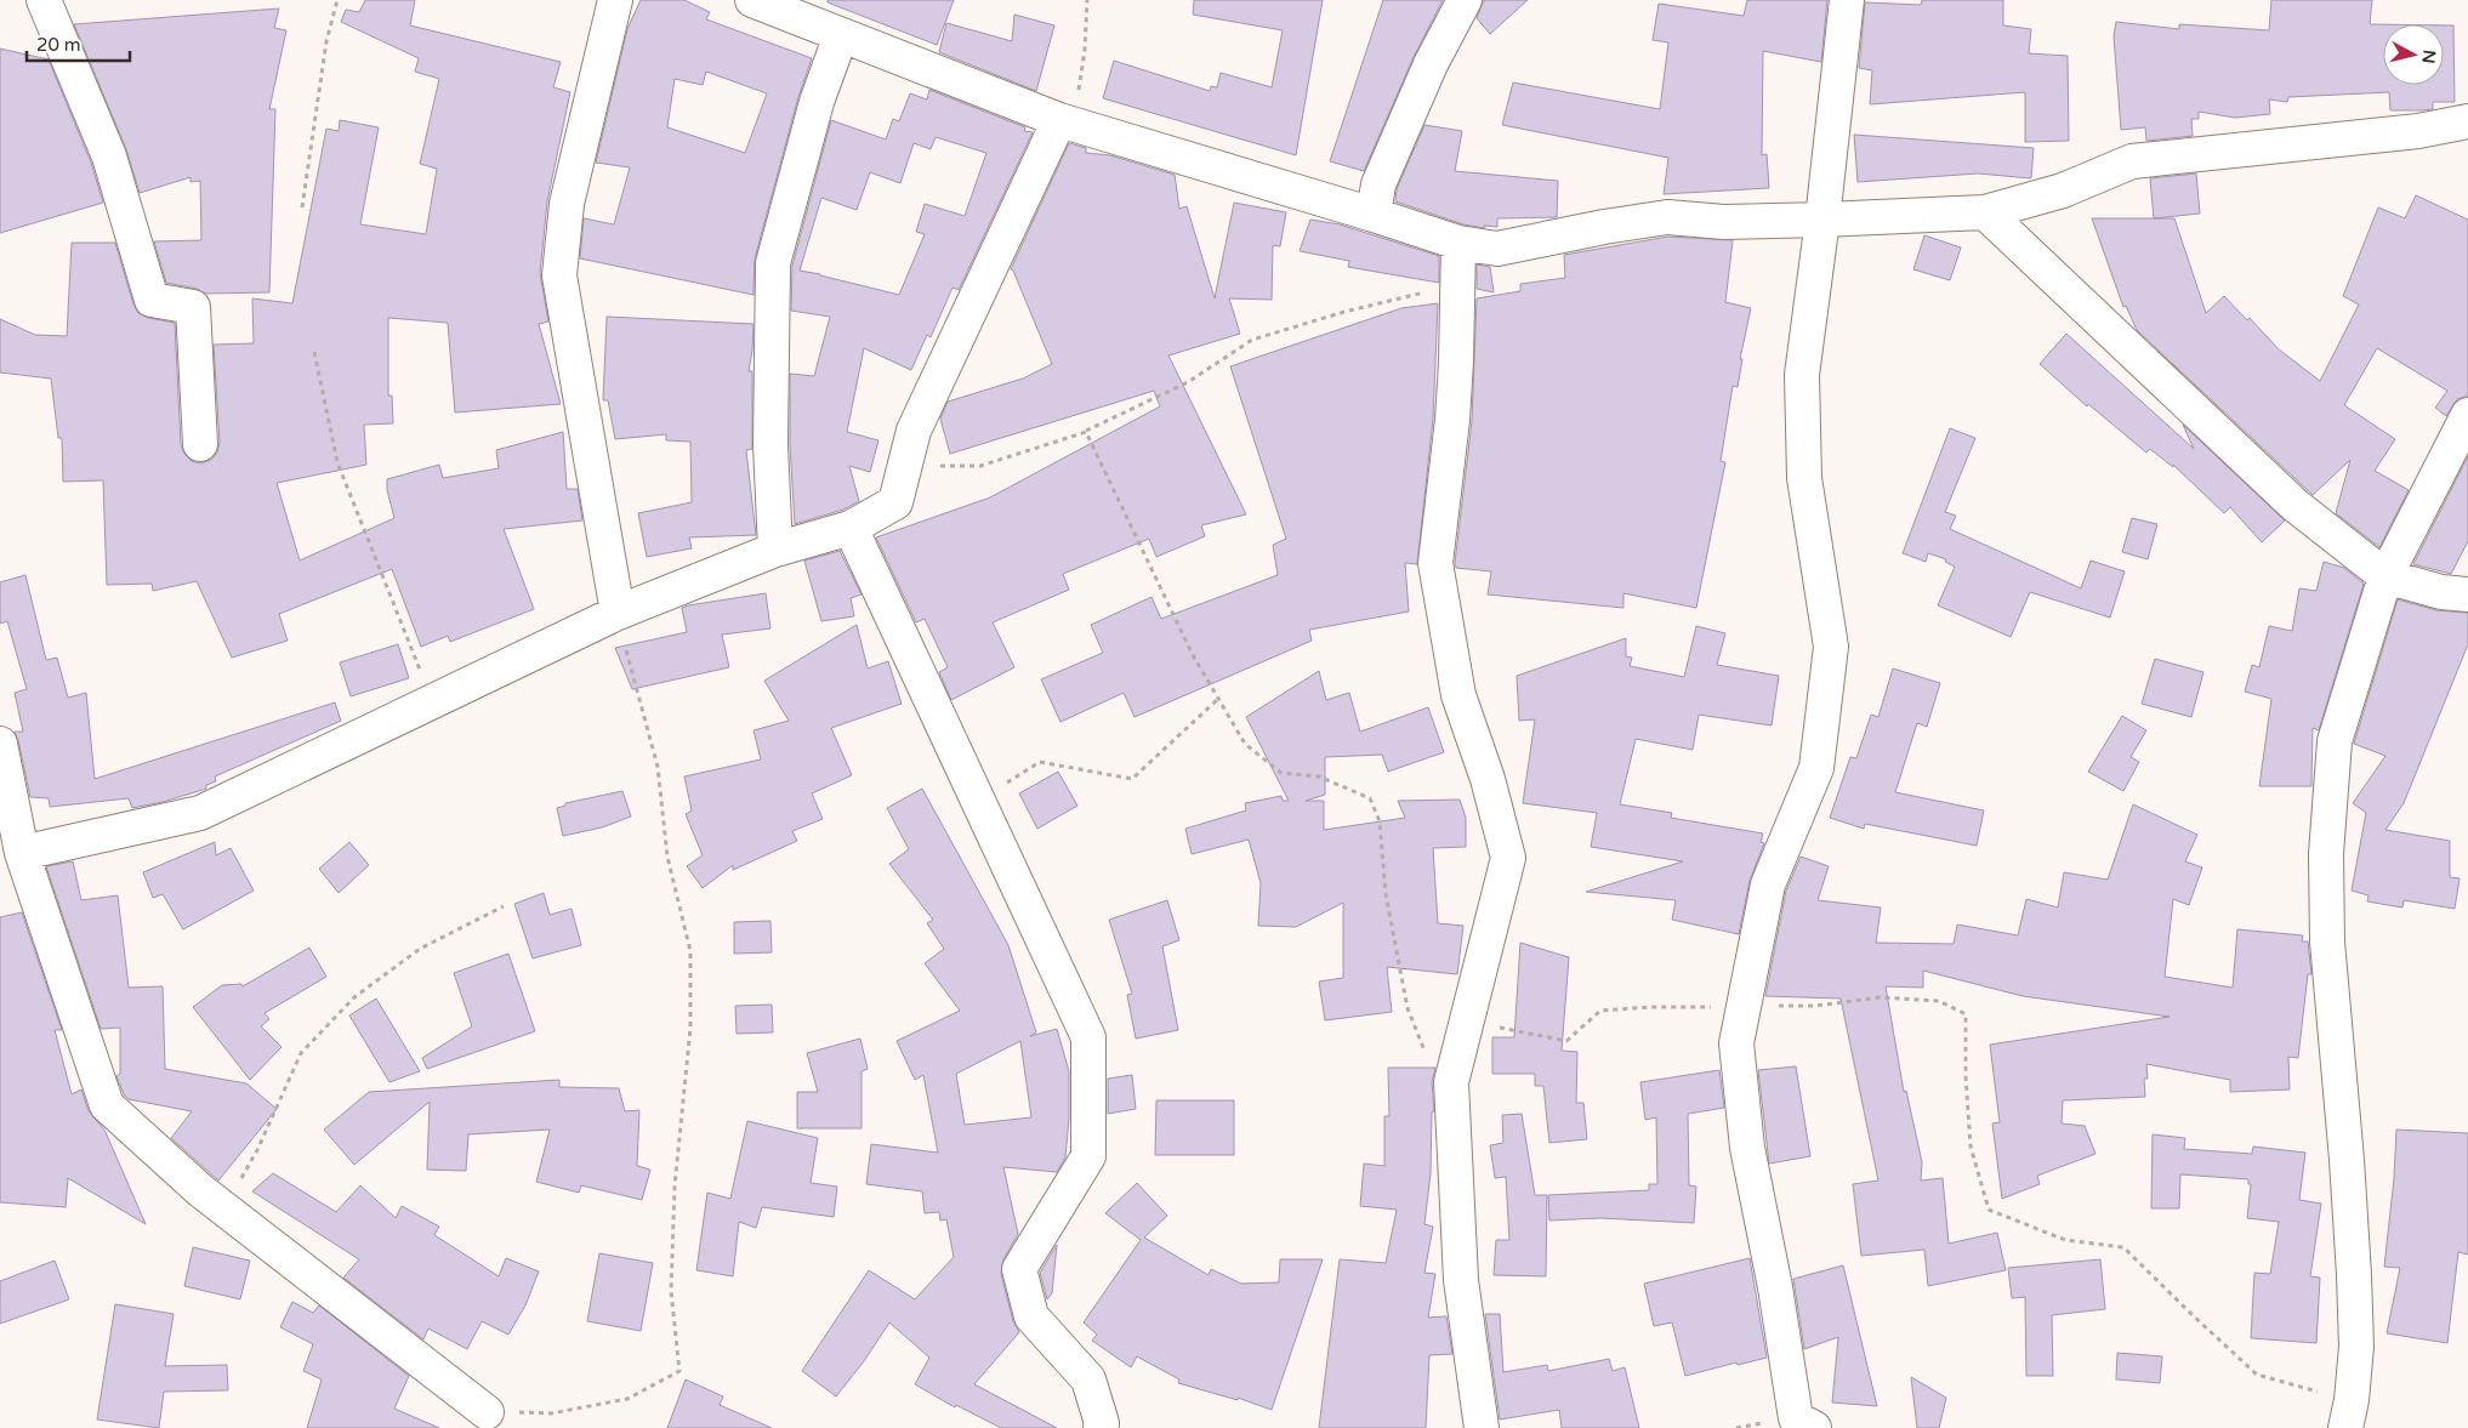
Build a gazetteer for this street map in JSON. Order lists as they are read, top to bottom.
{
  "scale_bar": "20 m",
  "north": "right"
}
